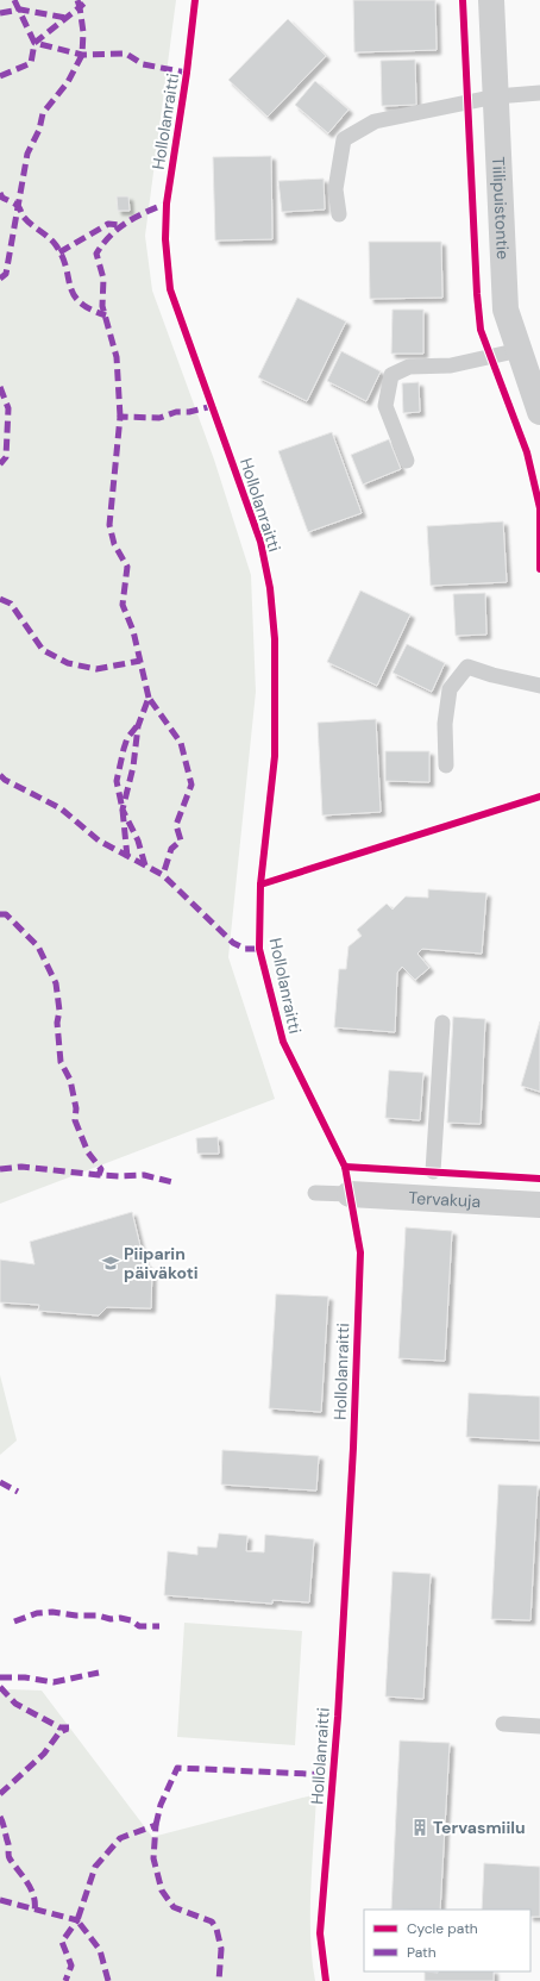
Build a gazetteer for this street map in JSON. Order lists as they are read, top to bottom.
{
  "streets": {
    "street": ["Tiilipuistontie", "Tervakuja"],
    "cycle path": ["Hollolanraitti"]
  },
  "places": {
    "school or university": ["Piiparin päiväkoti"],
    "building": ["Tervasmiilu"]
  },
  "legend": ["Cycle path", "Path"]
}
